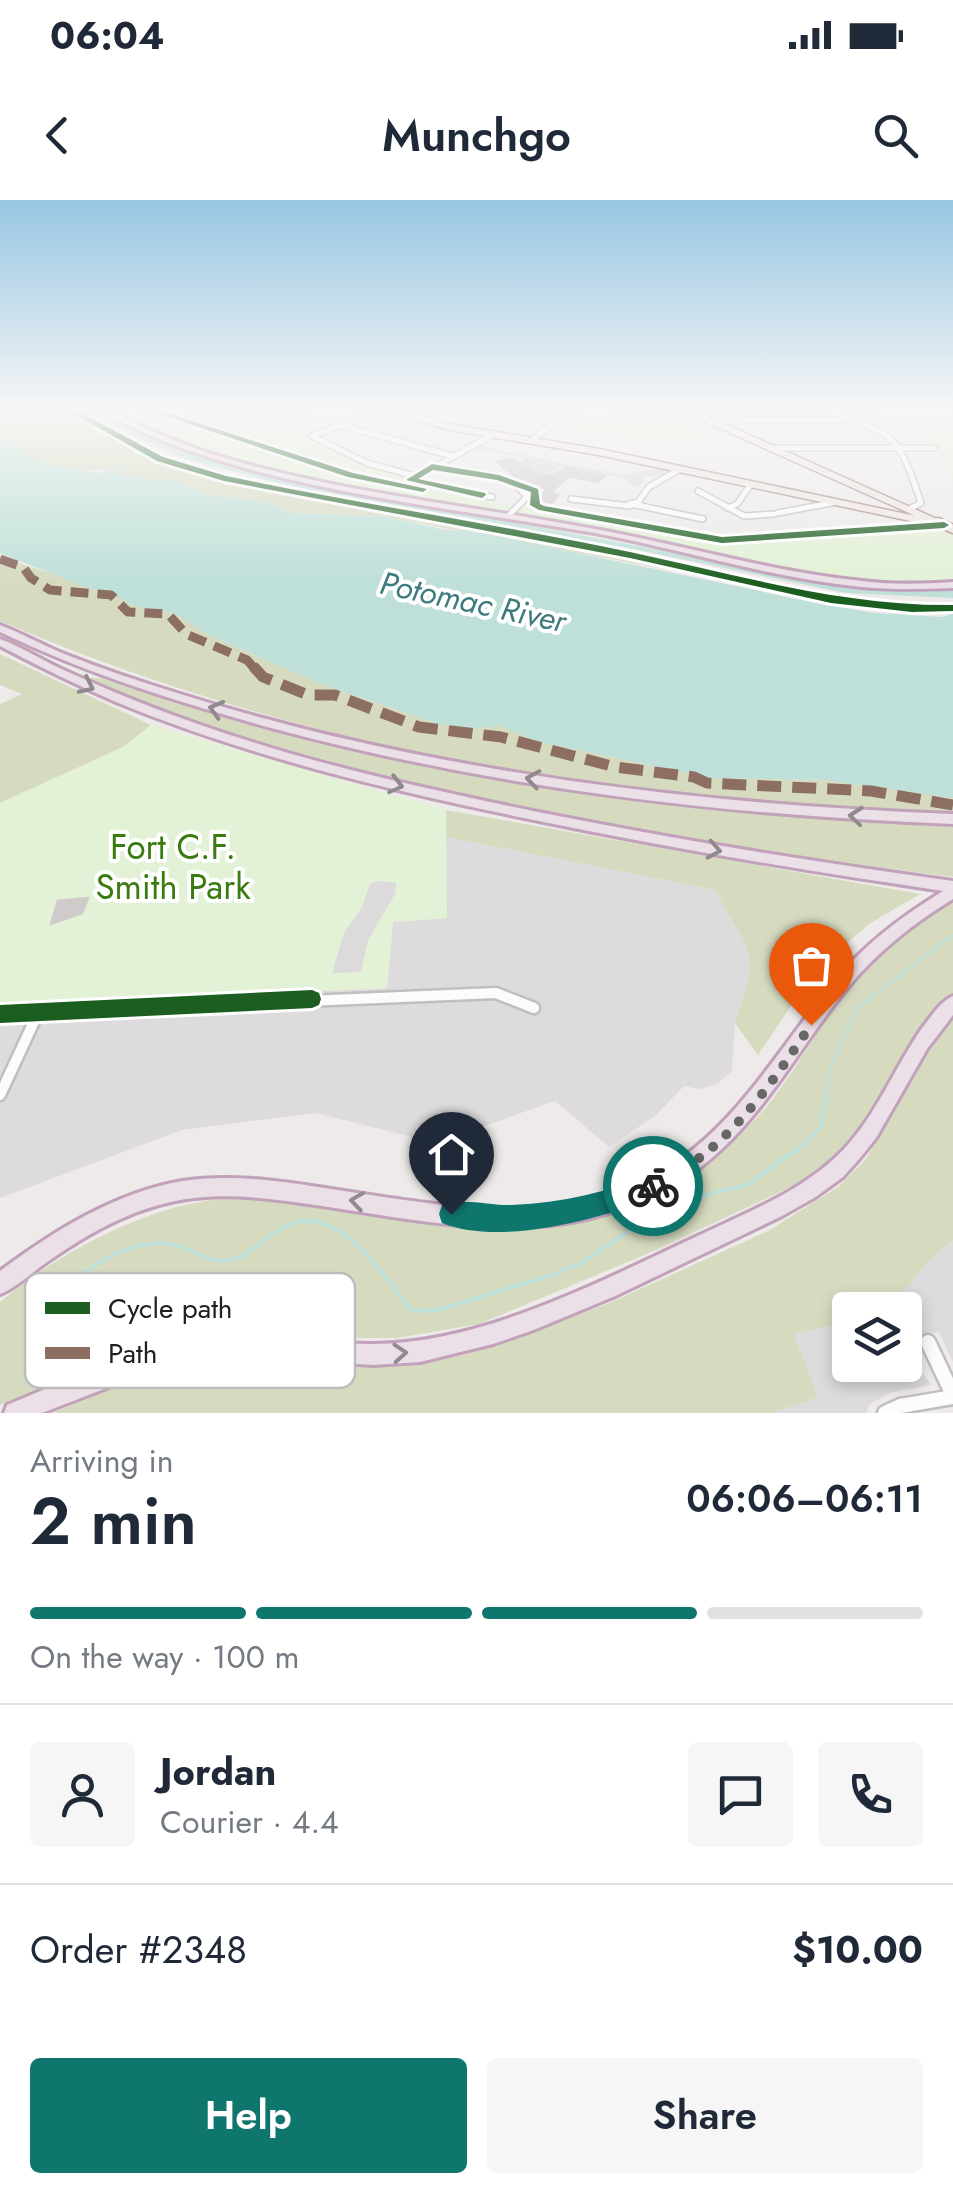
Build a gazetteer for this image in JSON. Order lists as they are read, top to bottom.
{
  "water": ["Potomac River"],
  "parks": ["Fort C.F. Smith Park"],
  "legend": ["Cycle path", "Path"],
  "page": {
    "status": "06:04",
    "header": "Munchgo",
    "heading": ["2 min", "Arriving in", "06:06–06:11"],
    "panel": [
      "Jordan",
      "Courier · 4.4",
      "Order #2348",
      "$10.00"
    ],
    "bar": "On the way · 100 m",
    "buttons": ["Help", "Share"]
  }
}
